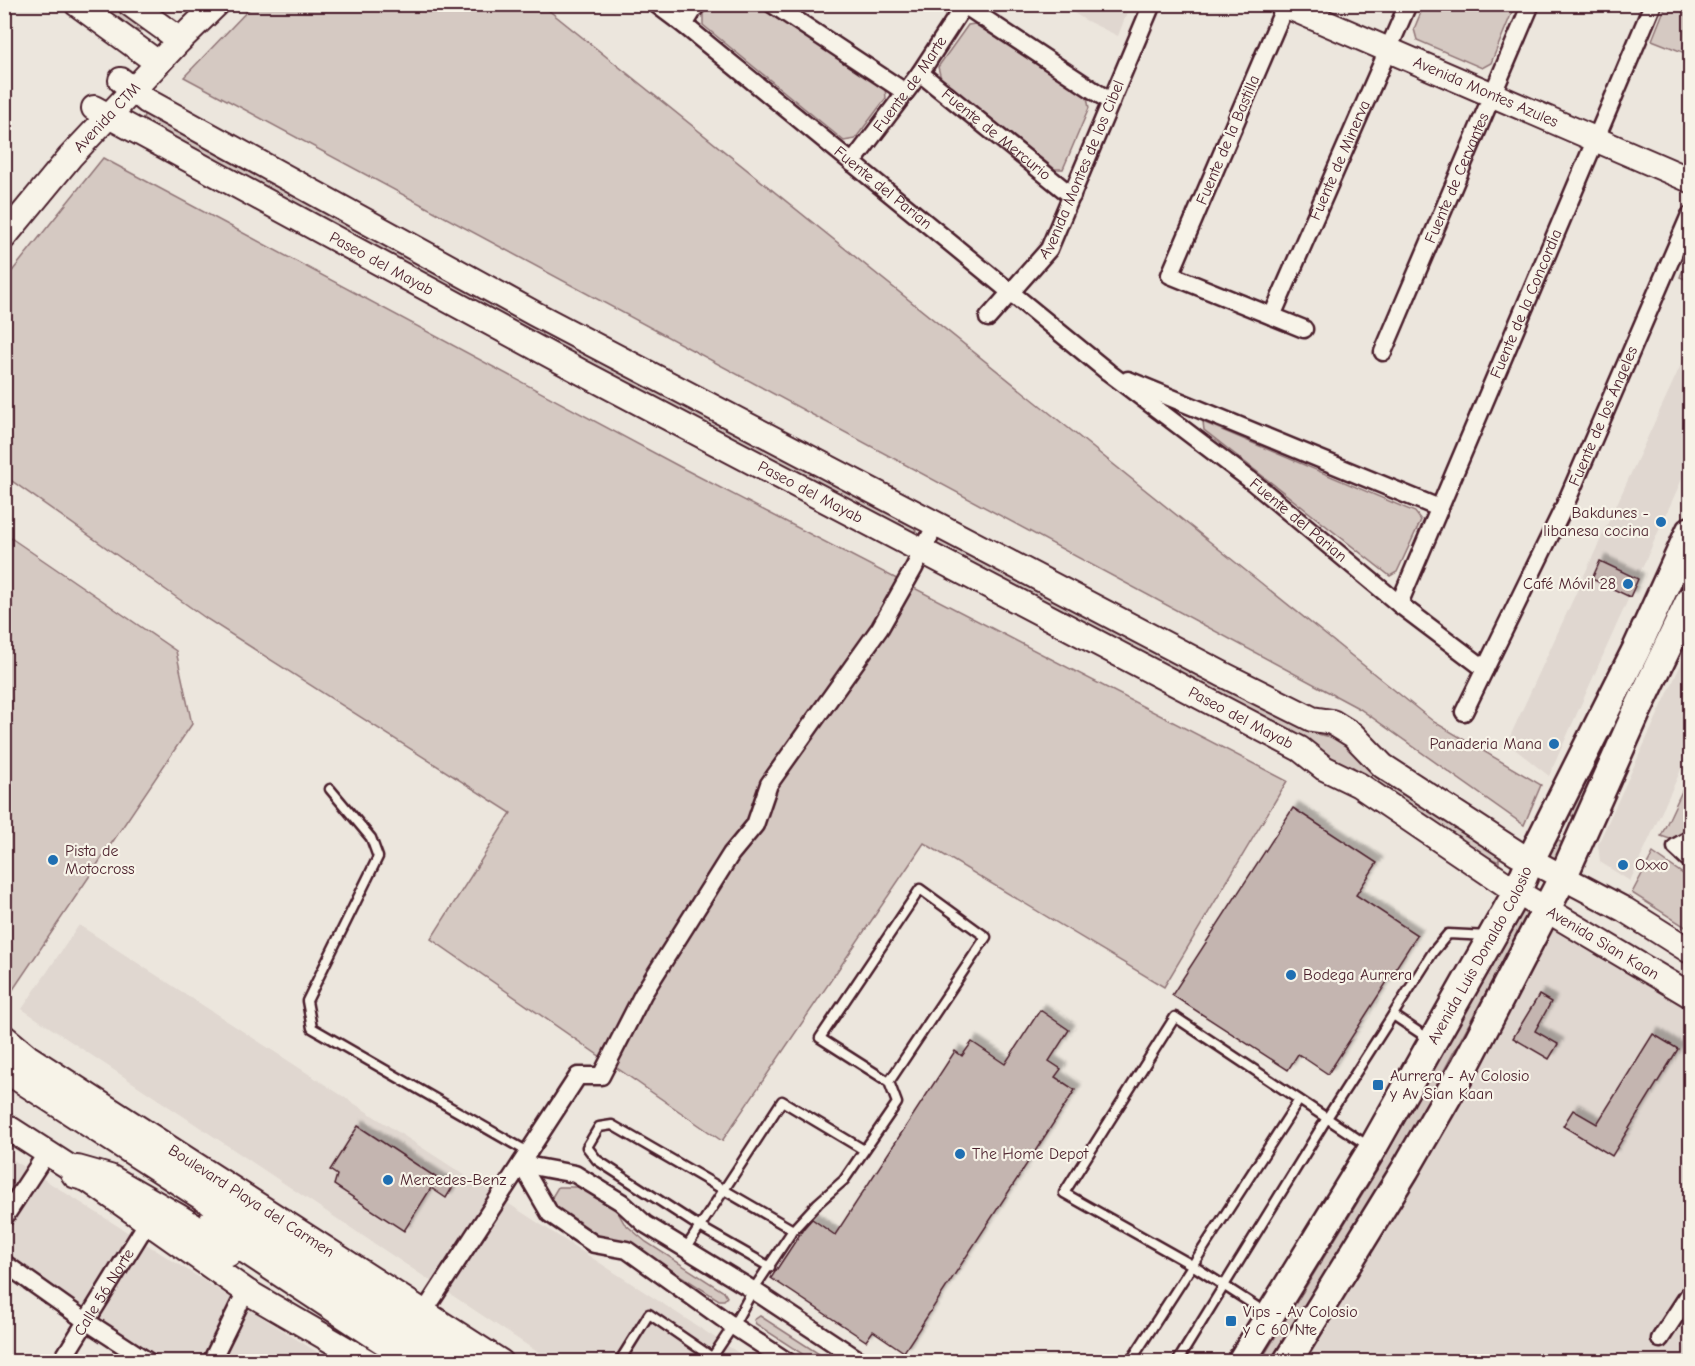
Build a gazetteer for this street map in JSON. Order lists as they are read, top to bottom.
{
  "streets": {
    "main road": [
      "Avenida Montes Azules",
      "Avenida CTM",
      "Paseo del Mayab",
      "Avenida Sian Kaan",
      "Avenida Luis Donaldo Colosio",
      "Boulevard Playa del Carmen"
    ],
    "street": [
      "Fuente de Marte",
      "Fuente de Mercurio",
      "Fuente de la Bastilla",
      "Fuente de Minerva",
      "Avenida Montes de los Cibel",
      "Fuente de Cervantes",
      "Fuente del Parian",
      "Fuente de la Concordia",
      "Fuente de los Ángeles",
      "Calle 56 Norte"
    ]
  },
  "crossings": [
    ["Fuente de Marte", "Fuente de Mercurio"],
    ["Fuente de Marte", "Fuente del Parian"],
    ["Avenida Montes Azules", "Fuente de la Bastilla"],
    ["Avenida Montes Azules", "Fuente de Minerva"],
    ["Avenida Montes Azules", "Fuente de Cervantes"],
    ["Avenida Montes Azules", "Fuente de la Concordia"],
    ["Avenida CTM", "Paseo del Mayab"],
    ["Fuente de Mercurio", "Avenida Montes de los Cibel"],
    ["Fuente de la Bastilla", "Fuente de Minerva"],
    ["Avenida Montes de los Cibel", "Fuente del Parian"],
    ["Fuente del Parian", "Fuente de la Concordia"],
    ["Fuente del Parian", "Fuente de los Ángeles"],
    ["Paseo del Mayab", "Avenida Sian Kaan"],
    ["Paseo del Mayab", "Avenida Luis Donaldo Colosio"],
    ["Avenida Sian Kaan", "Avenida Luis Donaldo Colosio"]
  ],
  "places": {
    "other": [
      "Bakdunes - libanesa cocina",
      "Café Móvil 28",
      "Panaderia Mana",
      "Pista de Motocross",
      "Oxxo",
      "Bodega Aurrera",
      "The Home Depot",
      "Mercedes-Benz"
    ],
    "transit": ["Aurrera - Av Colosio y Av Sian Kaan", "Vips - Av Colosio y C 60 Nte"]
  }
}
